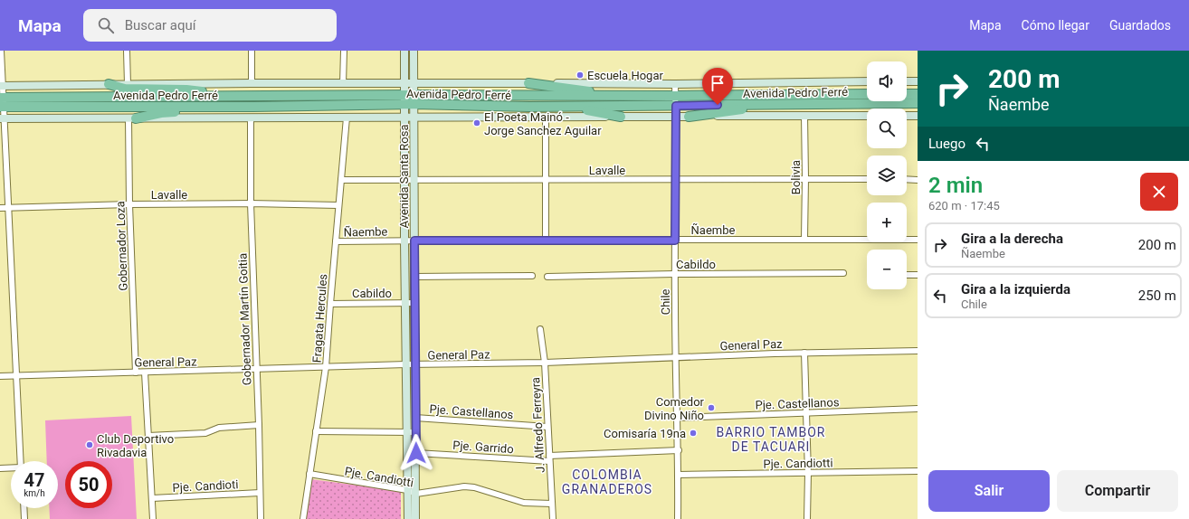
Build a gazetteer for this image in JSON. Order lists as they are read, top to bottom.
{
  "streets": {
    "highway": ["Avenida Pedro Ferré"],
    "main road": ["Avenida Santa Rosa"],
    "street": [
      "Lavalle",
      "Bolivia",
      "Ñaembe",
      "Gobernador Loza",
      "Cabildo",
      "Chile",
      "Fragata Hercules",
      "Gobernador Martín Goitia",
      "General Paz",
      "Pje. Castellanos",
      "J. Alfredo Ferreyra",
      "Pje. Garrido",
      "Pje. Candiotti",
      "Pje. Candioti"
    ]
  },
  "crossings": [
    ["Avenida Pedro Ferré", "Avenida Santa Rosa"],
    ["Avenida Pedro Ferré", "Bolivia"],
    ["Avenida Pedro Ferré", "Gobernador Loza"],
    ["Avenida Pedro Ferré", "Chile"],
    ["Avenida Pedro Ferré", "Fragata Hercules"],
    ["Avenida Pedro Ferré", "Gobernador Martín Goitia"],
    ["Lavalle", "Avenida Santa Rosa"],
    ["Lavalle", "Bolivia"],
    ["Lavalle", "Gobernador Loza"],
    ["Lavalle", "Chile"],
    ["Lavalle", "Fragata Hercules"],
    ["Lavalle", "Gobernador Martín Goitia"],
    ["Avenida Santa Rosa", "Ñaembe"],
    ["Avenida Santa Rosa", "Cabildo"],
    ["Avenida Santa Rosa", "General Paz"],
    ["Avenida Santa Rosa", "Pje. Castellanos"],
    ["Avenida Santa Rosa", "Pje. Garrido"],
    ["Avenida Santa Rosa", "Pje. Candiotti"],
    ["Bolivia", "Ñaembe"],
    ["Ñaembe", "Chile"],
    ["Ñaembe", "Fragata Hercules"],
    ["Gobernador Loza", "General Paz"],
    ["Cabildo", "Chile"],
    ["Cabildo", "Fragata Hercules"],
    ["Chile", "General Paz"],
    ["Chile", "Pje. Castellanos"],
    ["Chile", "Pje. Garrido"],
    ["Chile", "Pje. Candiotti"],
    ["Fragata Hercules", "General Paz"],
    ["Fragata Hercules", "Pje. Candiotti"],
    ["Gobernador Martín Goitia", "General Paz"],
    ["Gobernador Martín Goitia", "Pje. Candioti"],
    ["General Paz", "J. Alfredo Ferreyra"],
    ["Pje. Castellanos", "J. Alfredo Ferreyra"],
    ["J. Alfredo Ferreyra", "Pje. Garrido"],
    ["J. Alfredo Ferreyra", "Pje. Candiotti"]
  ],
  "districts": ["BARRIO TAMBOR DE TACUARI", "COLOMBIA GRANADEROS"],
  "places": [
    "Escuela Hogar",
    "El Poeta Mainó - Jorge Sanchez Aguilar",
    "Comedor Divino Niño",
    "Comisaría 19na",
    "Club Deportivo Rivadavia"
  ],
  "page": {
    "header": "Mapa",
    "search": "Buscar aquí",
    "nav": ["Mapa", "Cómo llegar", "Guardados"],
    "turn": ["200 m", "Ñaembe"],
    "map_buttons": ["+", "−"],
    "then": "Luego",
    "heading": ["2 min", "620 m · 17:45"],
    "list": [
      {
        "name": "Gira a la derecha",
        "note": "Ñaembe",
        "value": "200 m"
      },
      {
        "name": "Gira a la izquierda",
        "note": "Chile",
        "value": "250 m"
      }
    ],
    "speed": "47 km/h",
    "limit": "50",
    "buttons": ["Salir", "Compartir"]
  }
}
